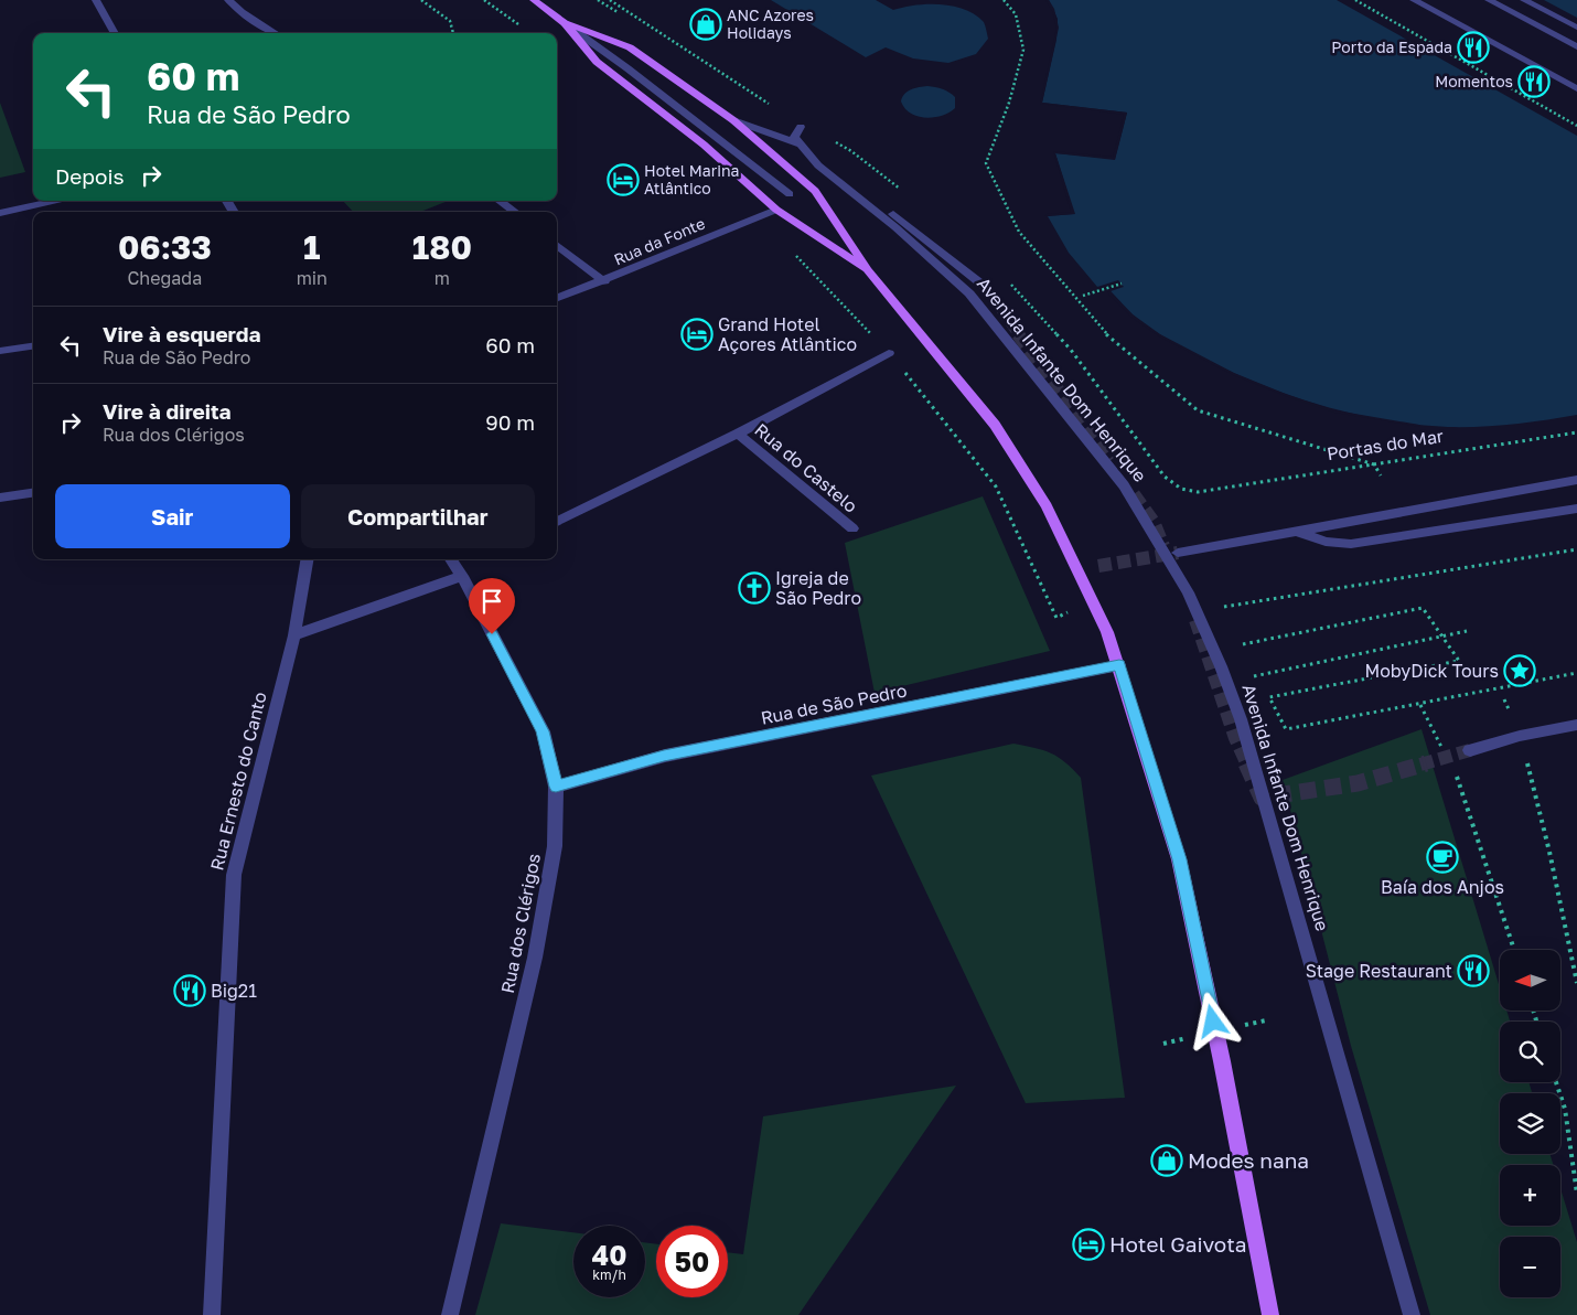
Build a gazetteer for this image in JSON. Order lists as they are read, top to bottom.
{
  "streets": {
    "street": [
      "Rua da Fonte",
      "Avenida Infante Dom Henrique",
      "Rua do Castelo",
      "Rua de São Pedro",
      "Rua Ernesto do Canto",
      "Rua dos Clérigos"
    ],
    "path": ["Portas do Mar"]
  },
  "crossings": [
    ["Rua de São Pedro", "Rua dos Clérigos"]
  ],
  "places": {
    "shop": ["ANC Azores Holidays", "Modes nana"],
    "restaurant": [
      "Porto da Espada",
      "Momentos",
      "Stage Restaurant",
      "Big21"
    ],
    "hotel": ["Hotel Marina Atlântico", "Grand Hotel Açores Atlântico", "Hotel Gaivota"],
    "church": ["Igreja de São Pedro"],
    "place": ["MobyDick Tours"],
    "cafe": ["Baía dos Anjos"]
  },
  "north": "left",
  "page": {
    "turn": ["60 m", "Rua de São Pedro"],
    "then": "Depois",
    "eta": [
      "06:33",
      "Chegada",
      "1",
      "min",
      "180",
      "m"
    ],
    "list": [
      {
        "name": "Vire à esquerda",
        "note": "Rua de São Pedro",
        "value": "60 m"
      },
      {
        "name": "Vire à direita",
        "note": "Rua dos Clérigos",
        "value": "90 m"
      }
    ],
    "buttons": ["Sair", "Compartilhar"],
    "map_buttons": ["+", "−"],
    "speed": "40 km/h",
    "limit": "50"
  }
}
